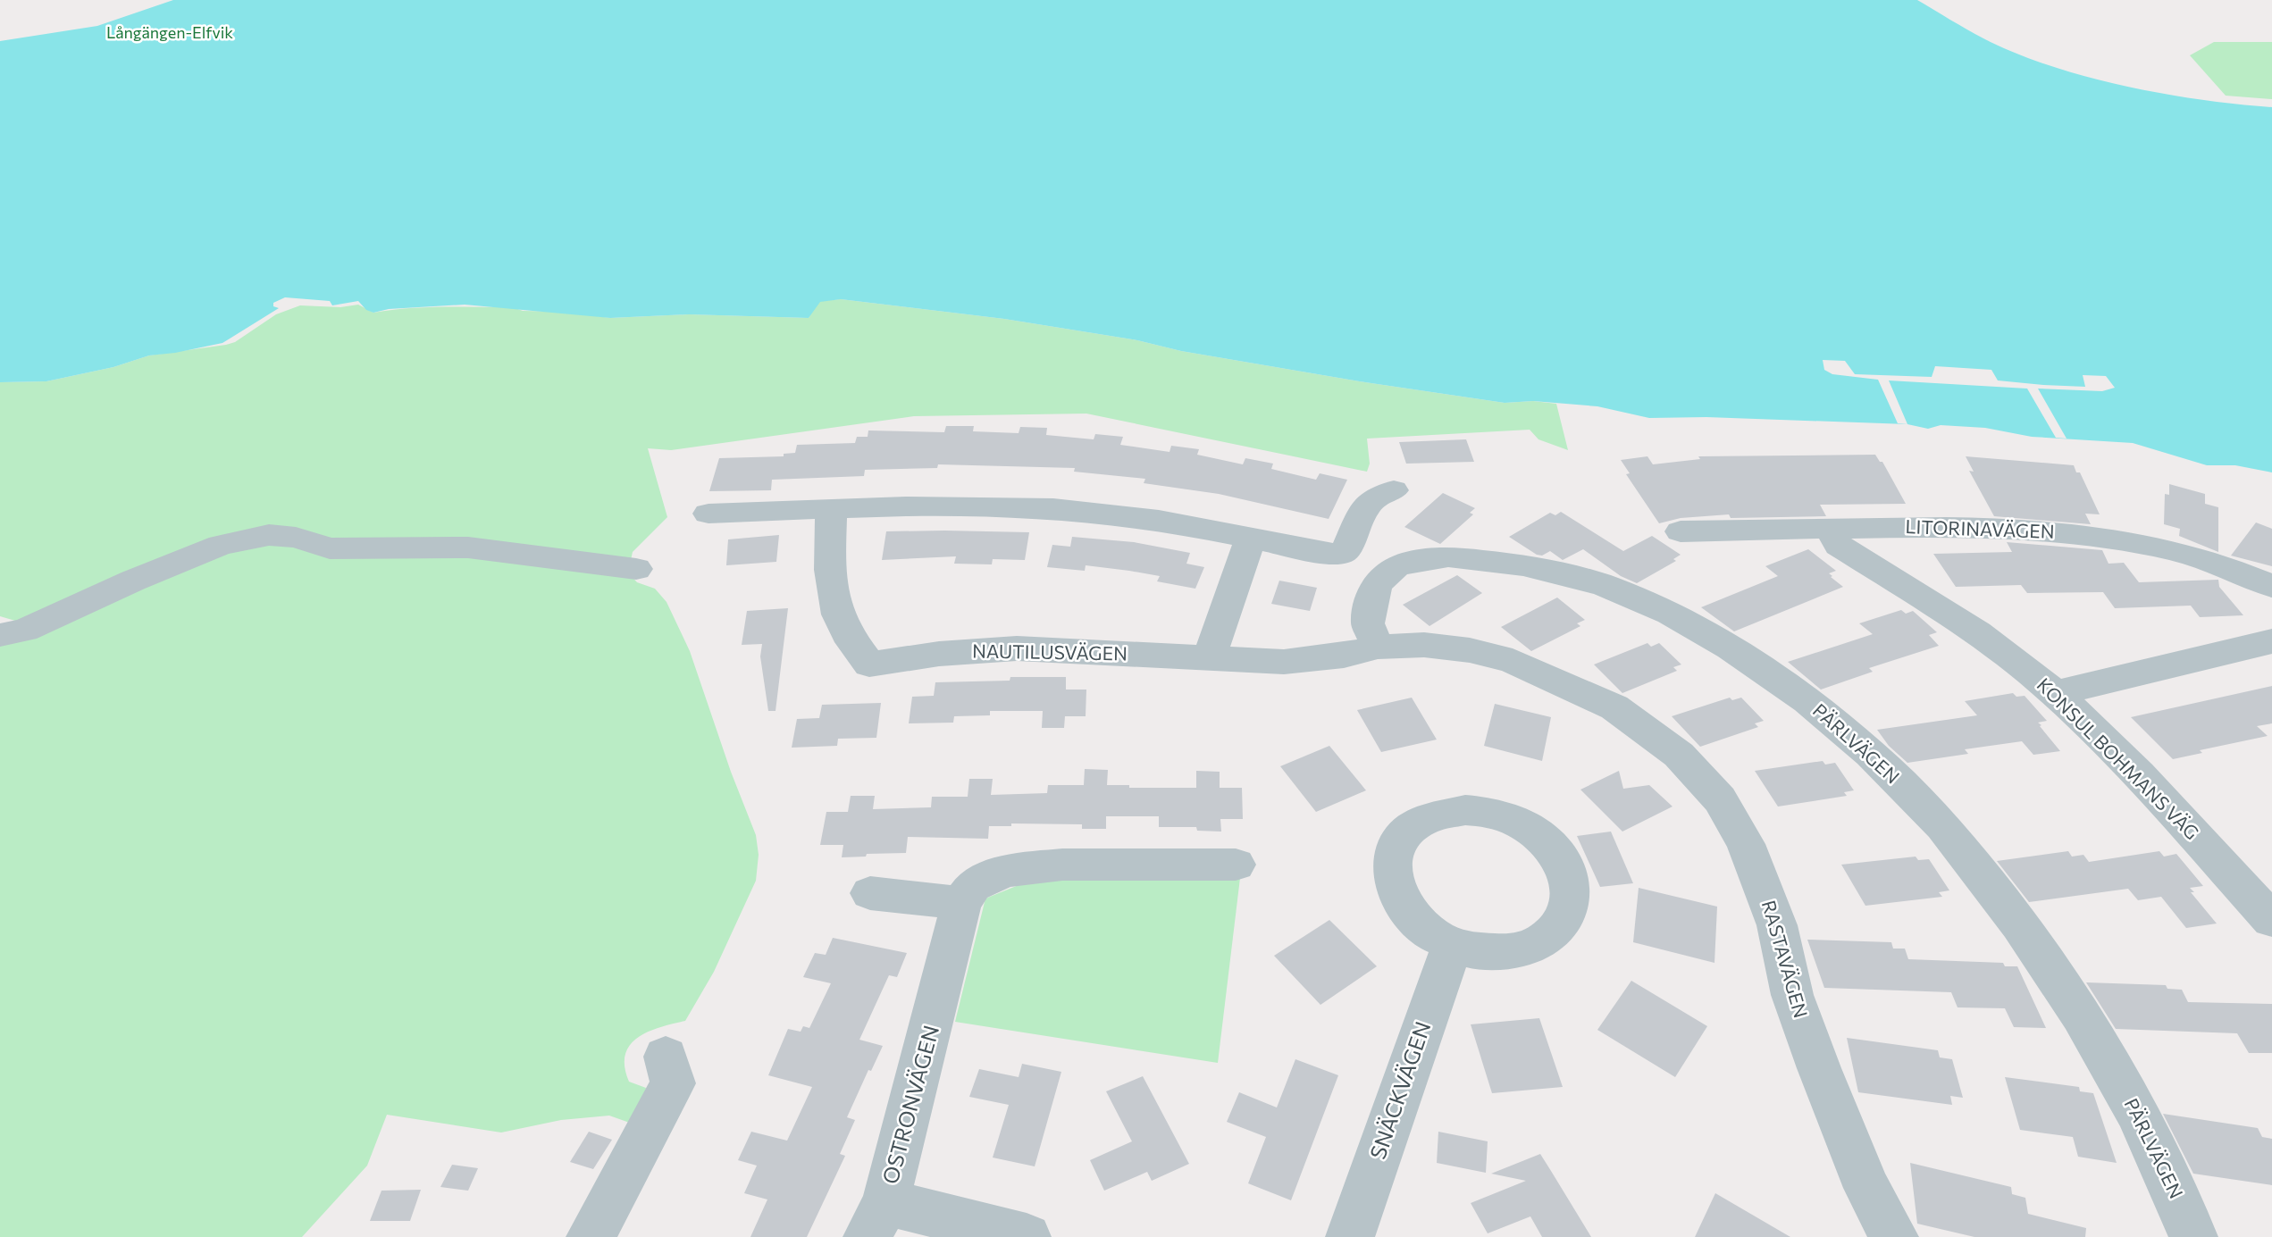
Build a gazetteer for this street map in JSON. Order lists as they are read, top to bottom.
{
  "streets": {
    "street": [
      "LITORINAVÄGEN",
      "NAUTILUSVÄGEN",
      "PÄRLVÄGEN",
      "KONSUL BOHMANS VÄG",
      "RASTAVÄGEN",
      "SNÄCKVÄGEN",
      "OSTRONVÄGEN"
    ]
  },
  "crossings": [
    ["LITORINAVÄGEN", "KONSUL BOHMANS VÄG"],
    ["NAUTILUSVÄGEN", "PÄRLVÄGEN"],
    ["NAUTILUSVÄGEN", "RASTAVÄGEN"],
    ["PÄRLVÄGEN", "RASTAVÄGEN"]
  ],
  "parks": ["Långängen-Elfvik"]
}
